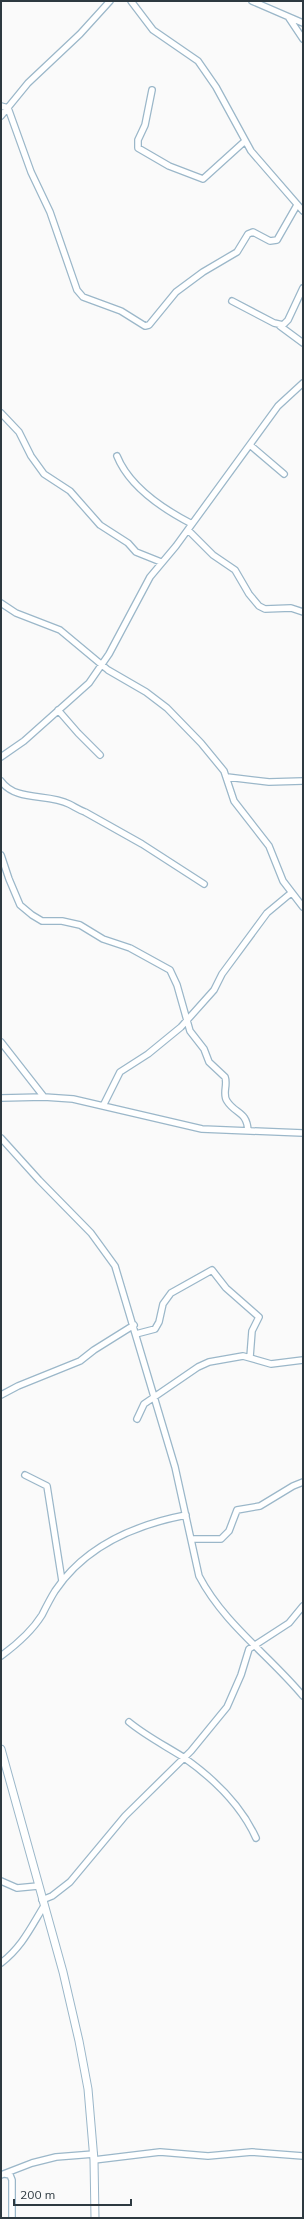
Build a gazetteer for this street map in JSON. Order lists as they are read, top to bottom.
{
  "scale_bar": "200 m"
}
